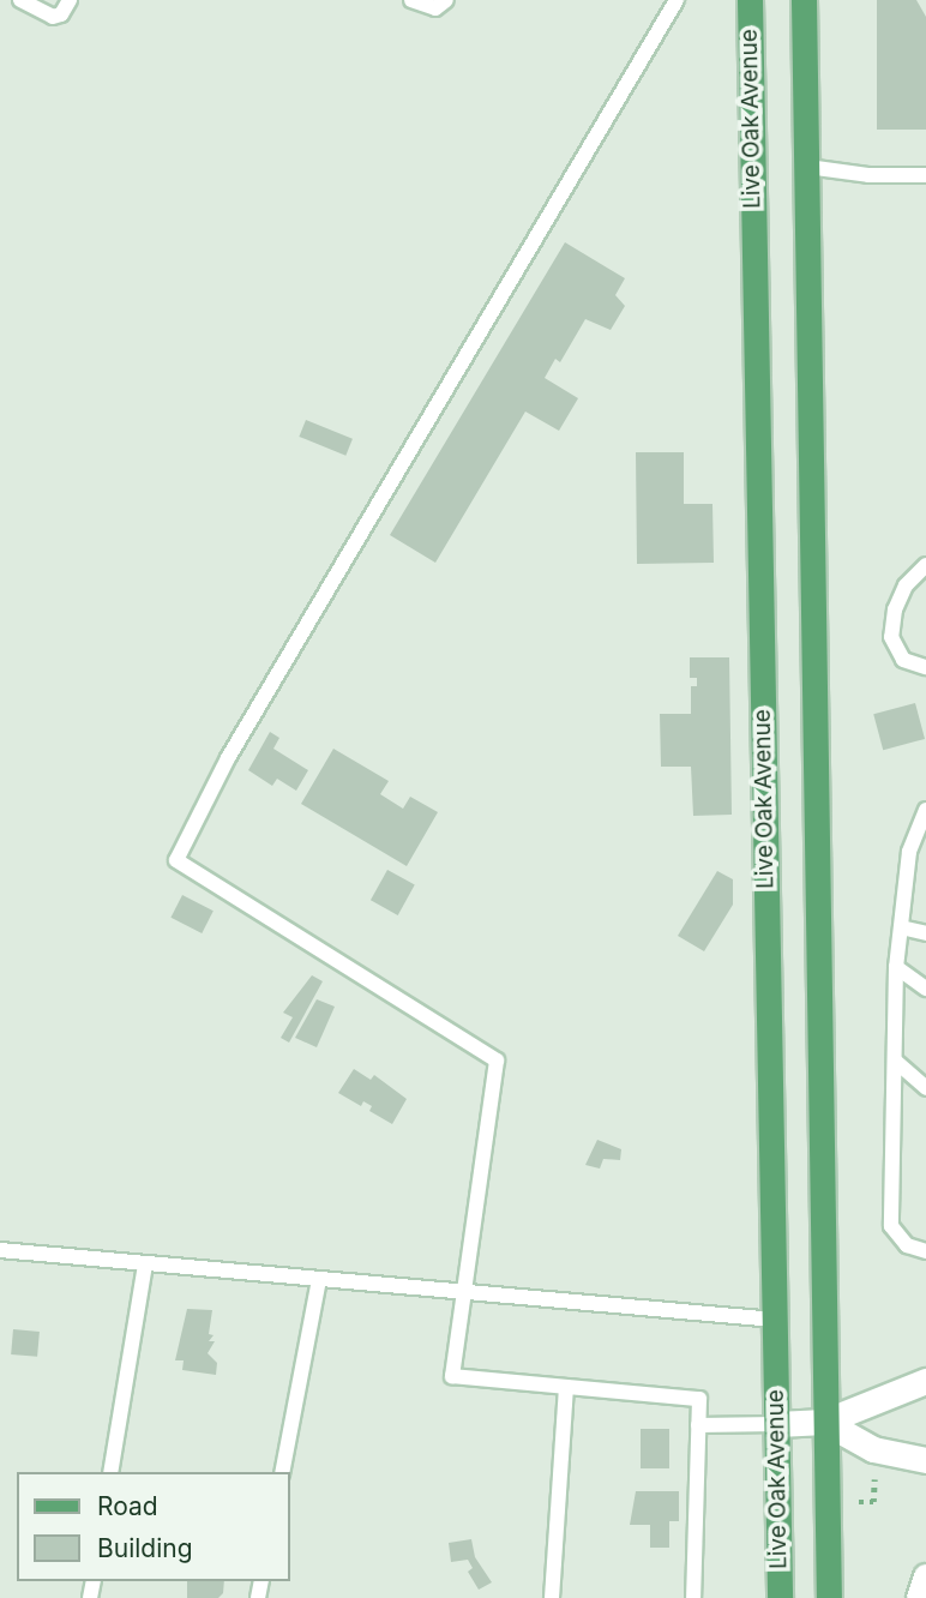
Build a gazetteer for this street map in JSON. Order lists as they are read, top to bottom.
{
  "streets": {
    "main road": ["Live Oak Avenue"]
  },
  "legend": ["Road", "Building"]
}
